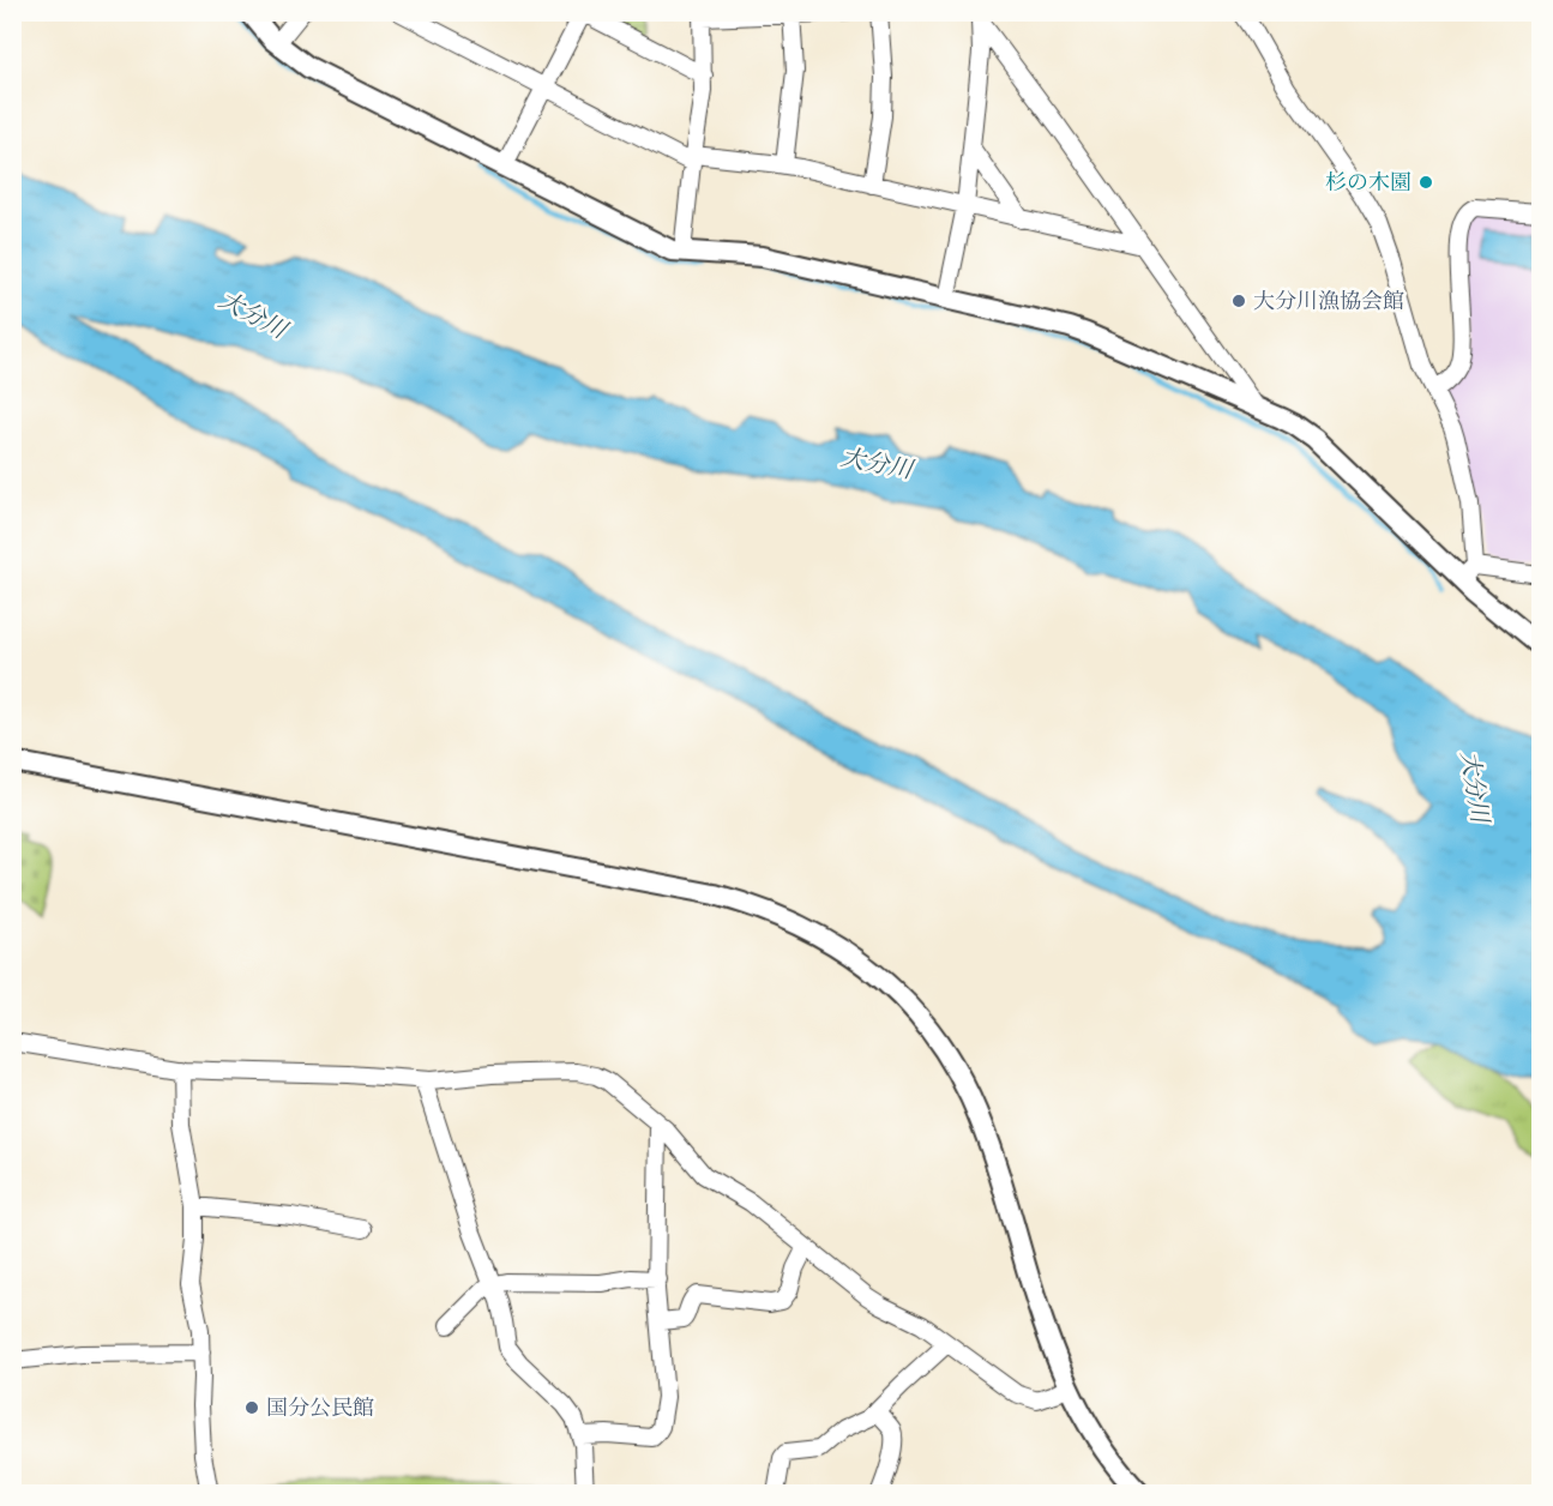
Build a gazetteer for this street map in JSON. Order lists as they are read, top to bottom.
{
  "water": ["大分川"],
  "places": ["杉の木園", "大分川漁協会館", "国分公民館"]
}
